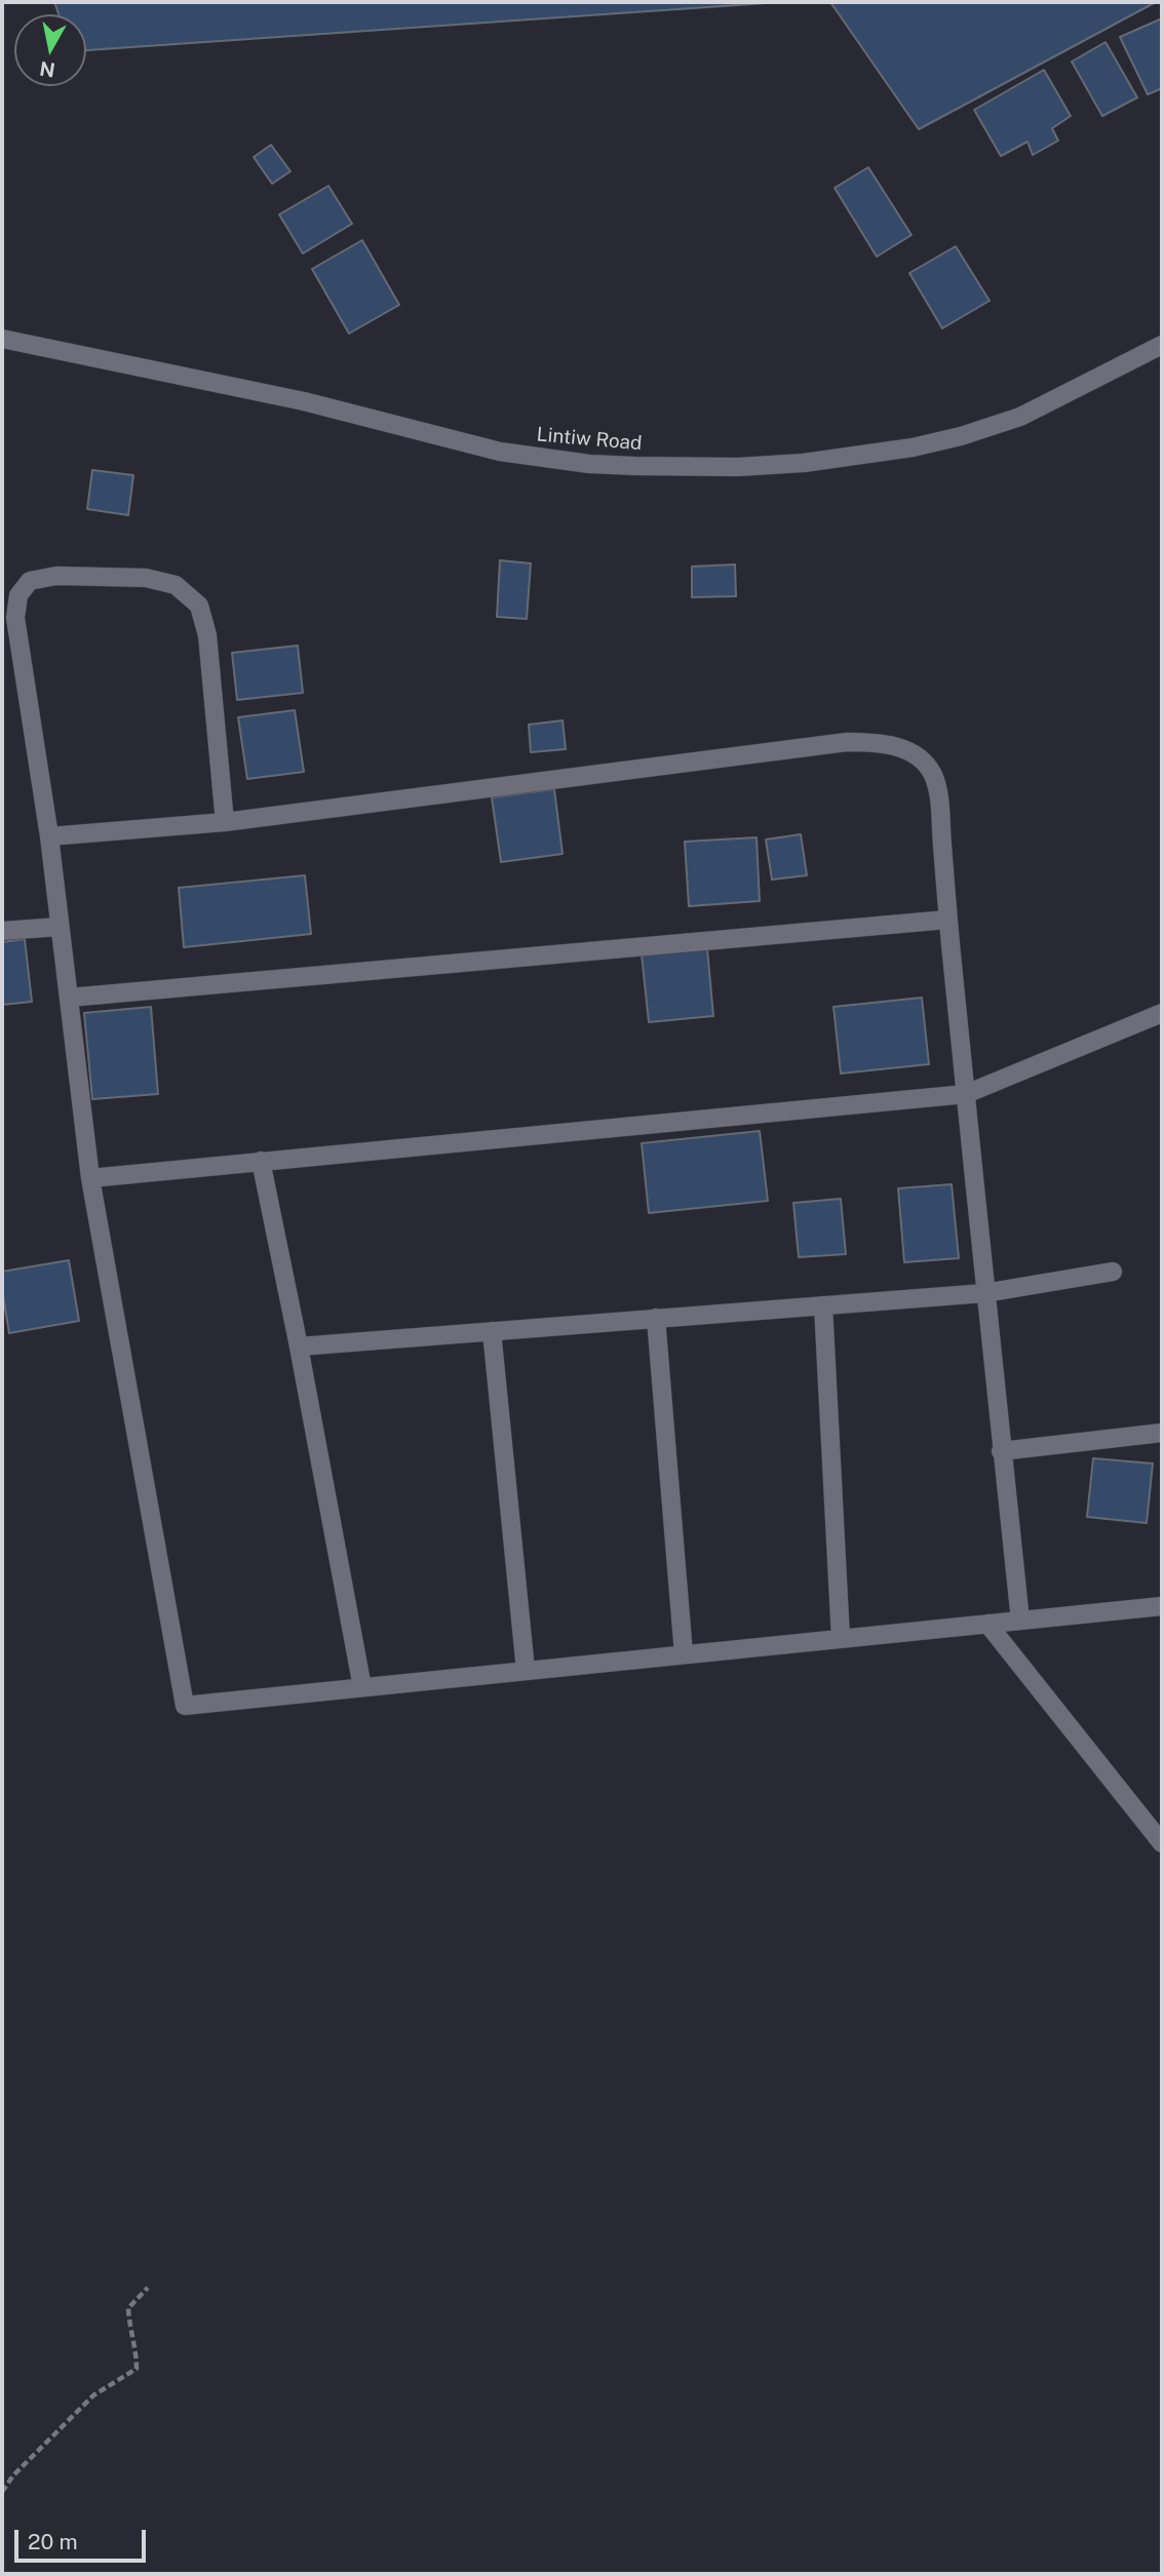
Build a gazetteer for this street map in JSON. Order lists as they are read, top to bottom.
{
  "streets": {
    "street": ["Lintiw Road"]
  },
  "scale_bar": "20 m",
  "north": "bottom"
}
